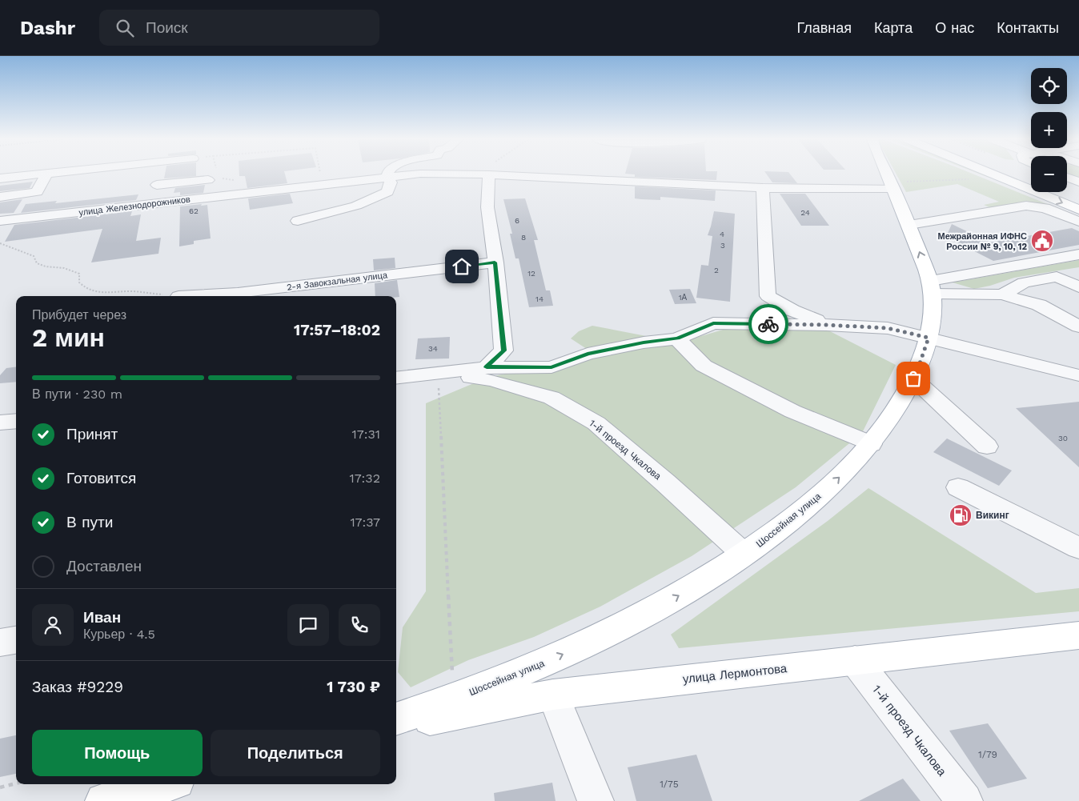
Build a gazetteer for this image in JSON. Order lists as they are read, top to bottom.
{
  "streets": {
    "main road": ["Шоссейная улица", "улица Лермонтова"],
    "street": ["улица Железнодорожников", "2-я Завокзальная улица", "1-й проезд Чкалова"]
  },
  "crossings": [
    ["улица Железнодорожников", "Шоссейная улица"],
    ["1-й проезд Чкалова", "Шоссейная улица"],
    ["1-й проезд Чкалова", "улица Лермонтова"]
  ],
  "one_way": ["Шоссейная улица"],
  "places": {
    "public building": ["Межрайонная ИФНС России № 9, 10, 12"],
    "fuel station": ["Викинг"]
  },
  "house_numbers": [
    "62",
    "24",
    "6",
    "4",
    "8",
    "3",
    "2",
    "12",
    "1А",
    "14",
    "34",
    "30",
    "1/79",
    "1/75"
  ],
  "page": {
    "header": "Dashr",
    "search": "Поиск",
    "nav": [
      "Главная",
      "Карта",
      "О нас",
      "Контакты"
    ],
    "map_buttons": ["+", "−"],
    "heading": ["2 мин", "Прибудет через", "17:57–18:02"],
    "panel": [
      "Иван",
      "Курьер · 4.5",
      "Заказ #9229",
      "1 730 ₽"
    ],
    "bar": "В пути · 230 m",
    "list": [
      ["Принят", "17:31"],
      ["Готовится", "17:32"],
      ["В пути", "17:37"],
      "Доставлен"
    ],
    "buttons": ["Помощь", "Поделиться"]
  }
}
